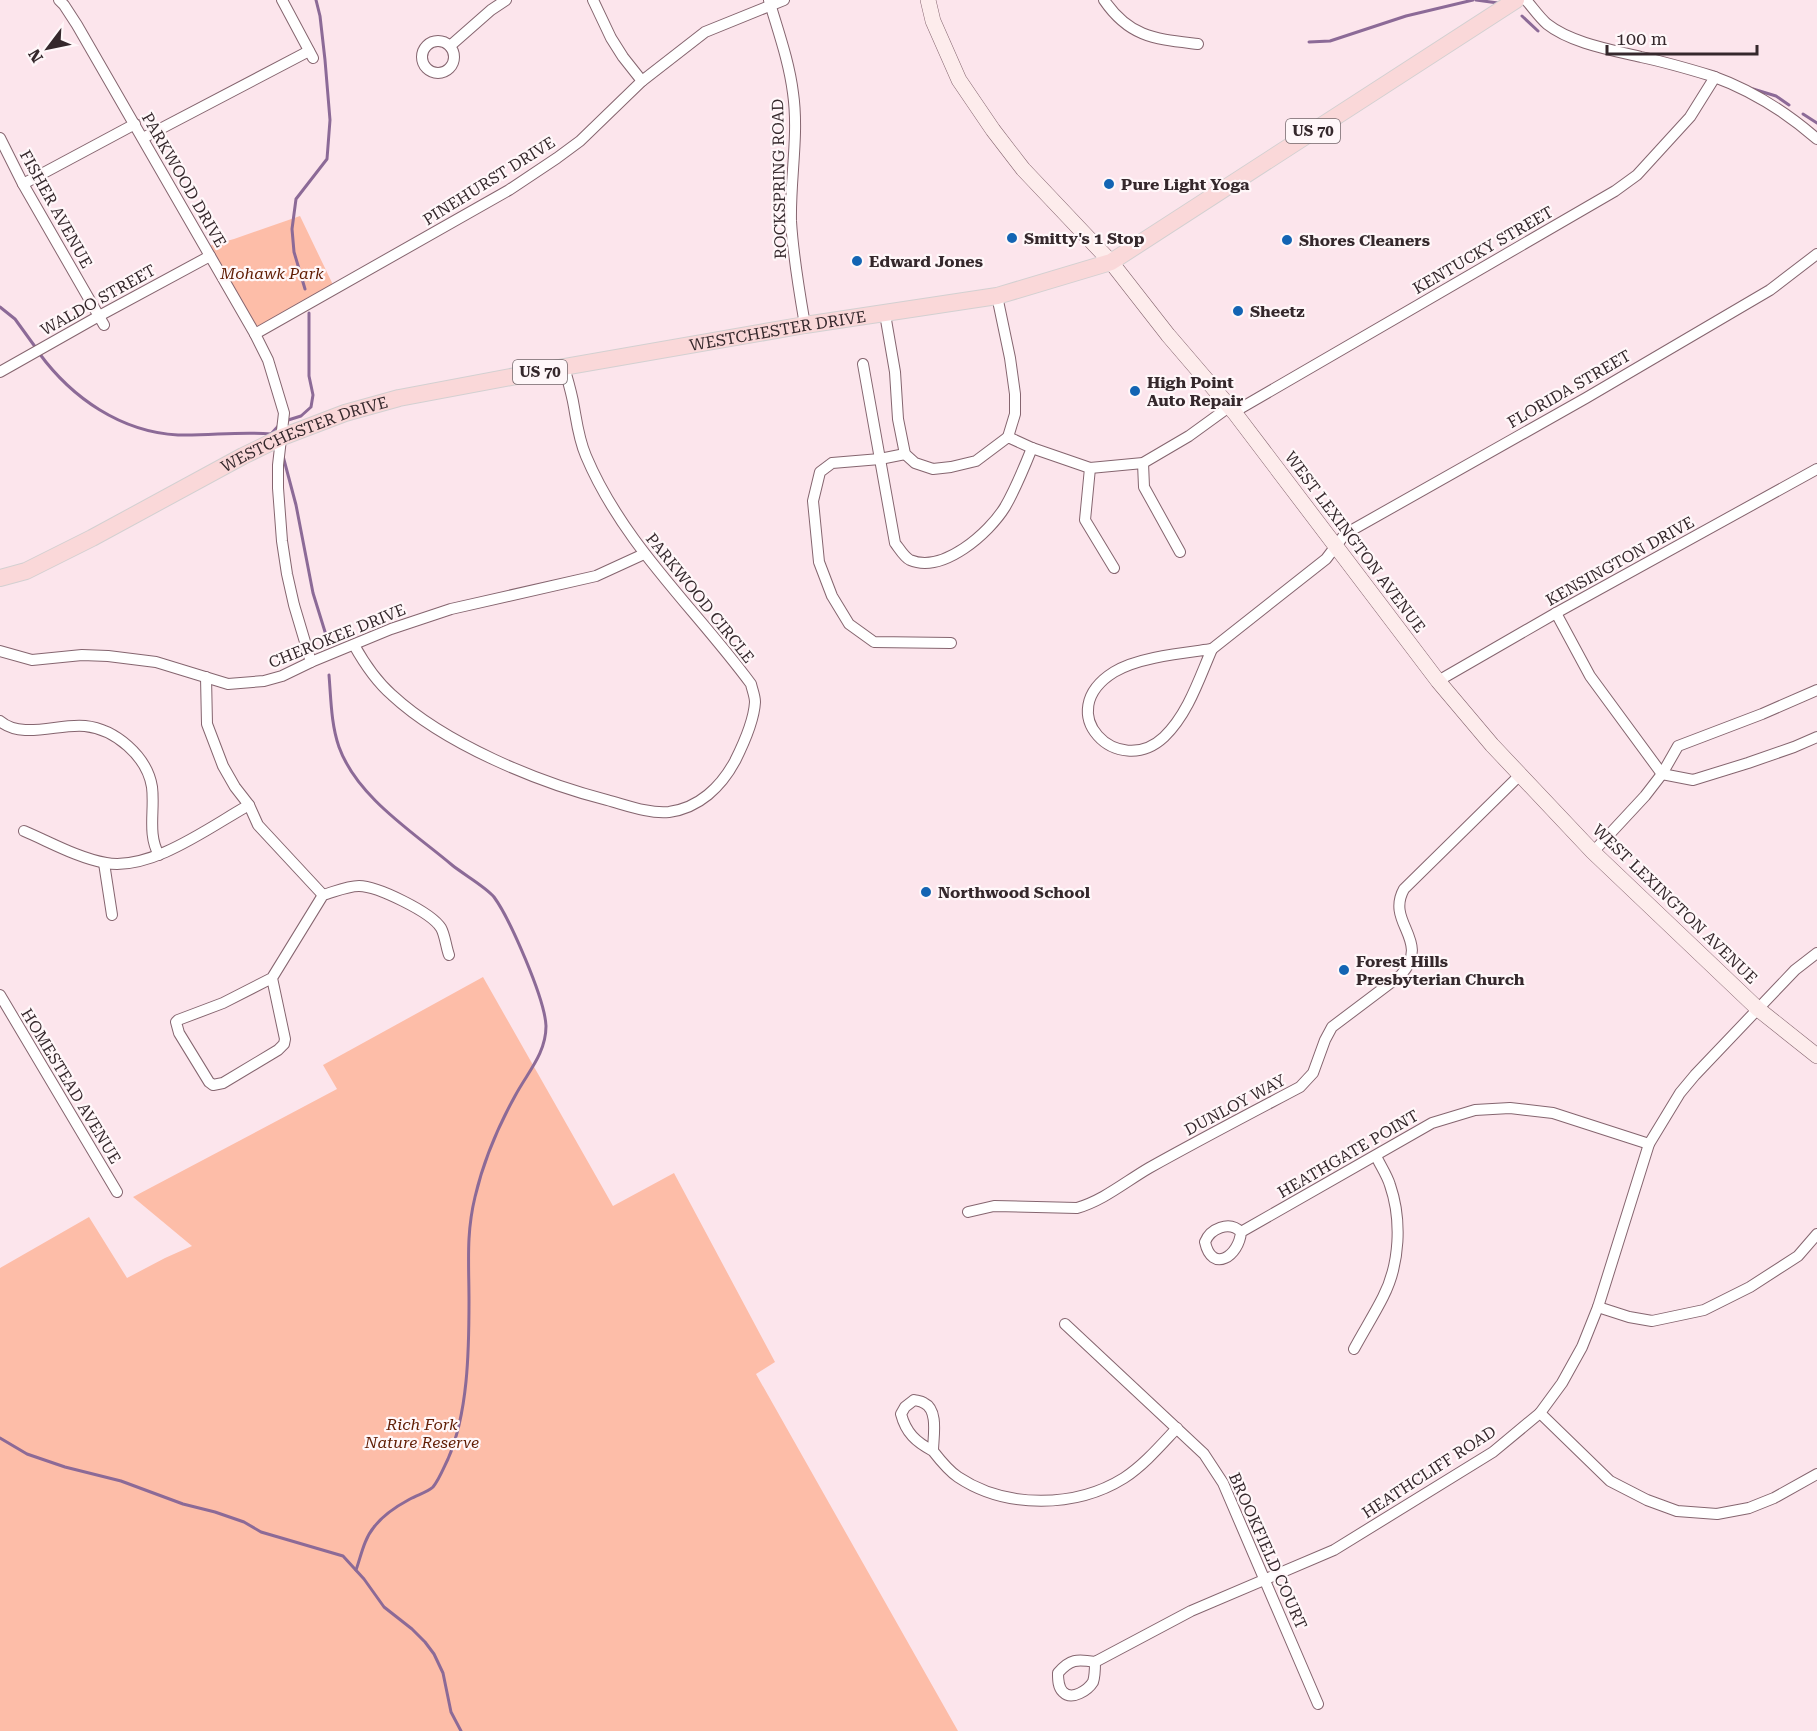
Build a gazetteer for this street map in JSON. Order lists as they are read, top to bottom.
{
  "streets": {
    "main road": ["US 70", "WESTCHESTER DRIVE"],
    "street": [
      "ROCKSPRING ROAD",
      "PARKWOOD DRIVE",
      "PINEHURST DRIVE",
      "FISHER AVENUE",
      "KENTUCKY STREET",
      "WALDO STREET",
      "FLORIDA STREET",
      "WEST LEXINGTON AVENUE",
      "KENSINGTON DRIVE",
      "PARKWOOD CIRCLE",
      "CHEROKEE DRIVE",
      "HOMESTEAD AVENUE",
      "DUNLOY WAY",
      "HEATHGATE POINT",
      "HEATHCLIFF ROAD",
      "BROOKFIELD COURT"
    ]
  },
  "crossings": [
    ["ROCKSPRING ROAD", "PINEHURST DRIVE"],
    ["ROCKSPRING ROAD", "WESTCHESTER DRIVE"],
    ["PARKWOOD DRIVE", "PINEHURST DRIVE"],
    ["PARKWOOD DRIVE", "WALDO STREET"],
    ["PARKWOOD DRIVE", "WESTCHESTER DRIVE"],
    ["PARKWOOD DRIVE", "CHEROKEE DRIVE"],
    ["FISHER AVENUE", "WALDO STREET"],
    ["KENTUCKY STREET", "WEST LEXINGTON AVENUE"],
    ["WESTCHESTER DRIVE", "WEST LEXINGTON AVENUE"],
    ["WESTCHESTER DRIVE", "PARKWOOD CIRCLE"],
    ["FLORIDA STREET", "WEST LEXINGTON AVENUE"],
    ["WEST LEXINGTON AVENUE", "KENSINGTON DRIVE"],
    ["WEST LEXINGTON AVENUE", "DUNLOY WAY"],
    ["WEST LEXINGTON AVENUE", "HEATHCLIFF ROAD"],
    ["PARKWOOD CIRCLE", "CHEROKEE DRIVE"],
    ["HEATHGATE POINT", "HEATHCLIFF ROAD"],
    ["HEATHCLIFF ROAD", "BROOKFIELD COURT"]
  ],
  "parks": ["Mohawk Park", "Rich Fork Nature Reserve"],
  "places": [
    "Pure Light Yoga",
    "Smitty's 1 Stop",
    "Shores Cleaners",
    "Edward Jones",
    "Sheetz",
    "High Point Auto Repair",
    "Northwood School",
    "Forest Hills Presbyterian Church"
  ],
  "scale_bar": "100 m",
  "north": "bottom left"
}
